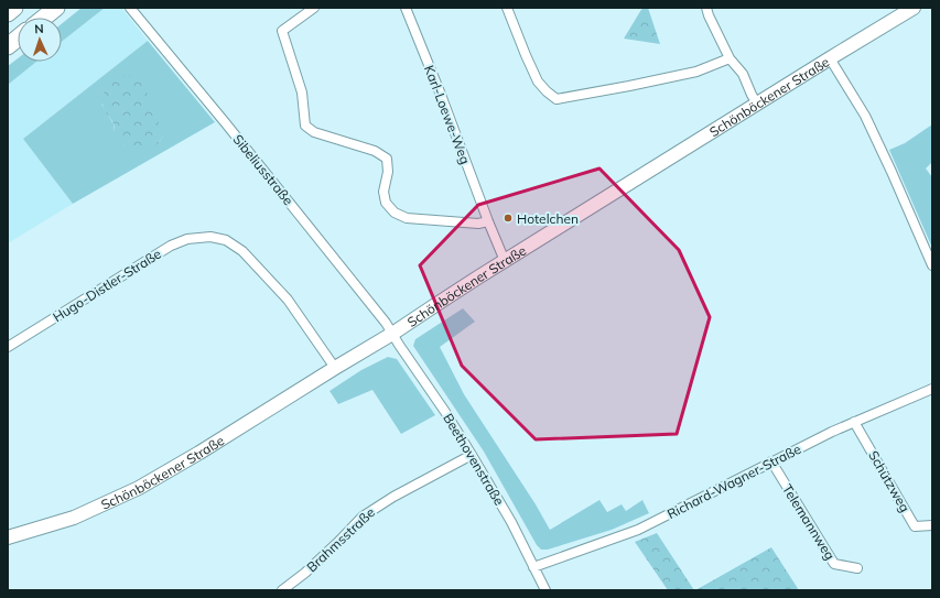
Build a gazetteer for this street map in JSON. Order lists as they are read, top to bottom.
{
  "streets": {
    "main road": ["Schönböckener Straße"],
    "street": [
      "Karl-Loewe-Weg",
      "Sibeliusstraße",
      "Hugo-Distler-Straße",
      "Beethovenstraße",
      "Richard-Wagner-Straße",
      "Schützweg",
      "Telemannweg",
      "Brahmsstraße"
    ]
  },
  "crossings": [
    ["Schönböckener Straße", "Karl-Loewe-Weg"],
    ["Schönböckener Straße", "Sibeliusstraße"],
    ["Schönböckener Straße", "Hugo-Distler-Straße"],
    ["Schönböckener Straße", "Beethovenstraße"],
    ["Sibeliusstraße", "Beethovenstraße"],
    ["Beethovenstraße", "Richard-Wagner-Straße"],
    ["Beethovenstraße", "Brahmsstraße"],
    ["Richard-Wagner-Straße", "Schützweg"],
    ["Richard-Wagner-Straße", "Telemannweg"]
  ],
  "places": ["Hotelchen"],
  "north": "top"
}
